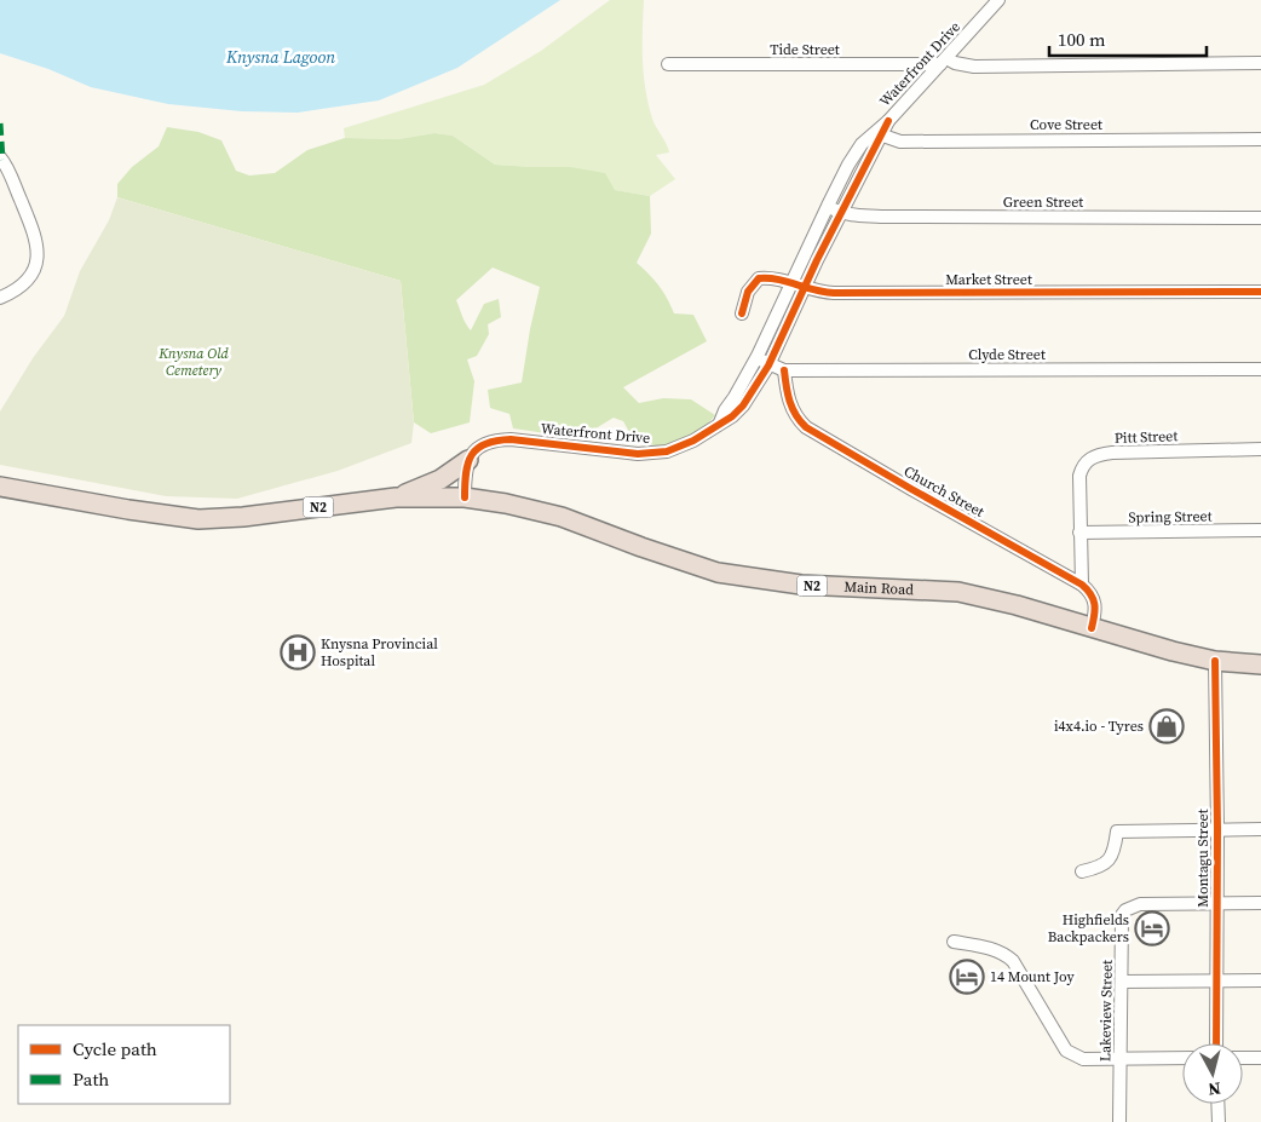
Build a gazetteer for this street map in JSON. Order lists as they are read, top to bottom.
{
  "streets": {
    "highway": ["N2", "Main Road"],
    "street": [
      "Tide Street",
      "Waterfront Drive",
      "Cove Street",
      "Green Street",
      "Market Street",
      "Clyde Street",
      "Pitt Street",
      "Church Street",
      "Spring Street",
      "Montagu Street",
      "Lakeview Street"
    ]
  },
  "crossings": [
    ["Tide Street", "Waterfront Drive"],
    ["Waterfront Drive", "Cove Street"],
    ["Waterfront Drive", "Green Street"],
    ["Waterfront Drive", "Market Street"],
    ["Waterfront Drive", "Clyde Street"],
    ["Clyde Street", "Church Street"],
    ["Pitt Street", "Church Street"],
    ["Pitt Street", "Spring Street"],
    ["N2", "Main Road"],
    ["Main Road", "Montagu Street"],
    ["Montagu Street", "Lakeview Street"]
  ],
  "water": ["Knysna Lagoon"],
  "parks": ["Knysna Old Cemetery"],
  "places": {
    "hospital": ["Knysna Provincial Hospital"],
    "shop": ["i4x4.io - Tyres"],
    "hotel": ["Highfields Backpackers", "14 Mount Joy"]
  },
  "legend": ["Cycle path", "Path"],
  "scale_bar": "100 m",
  "north": "bottom"
}
